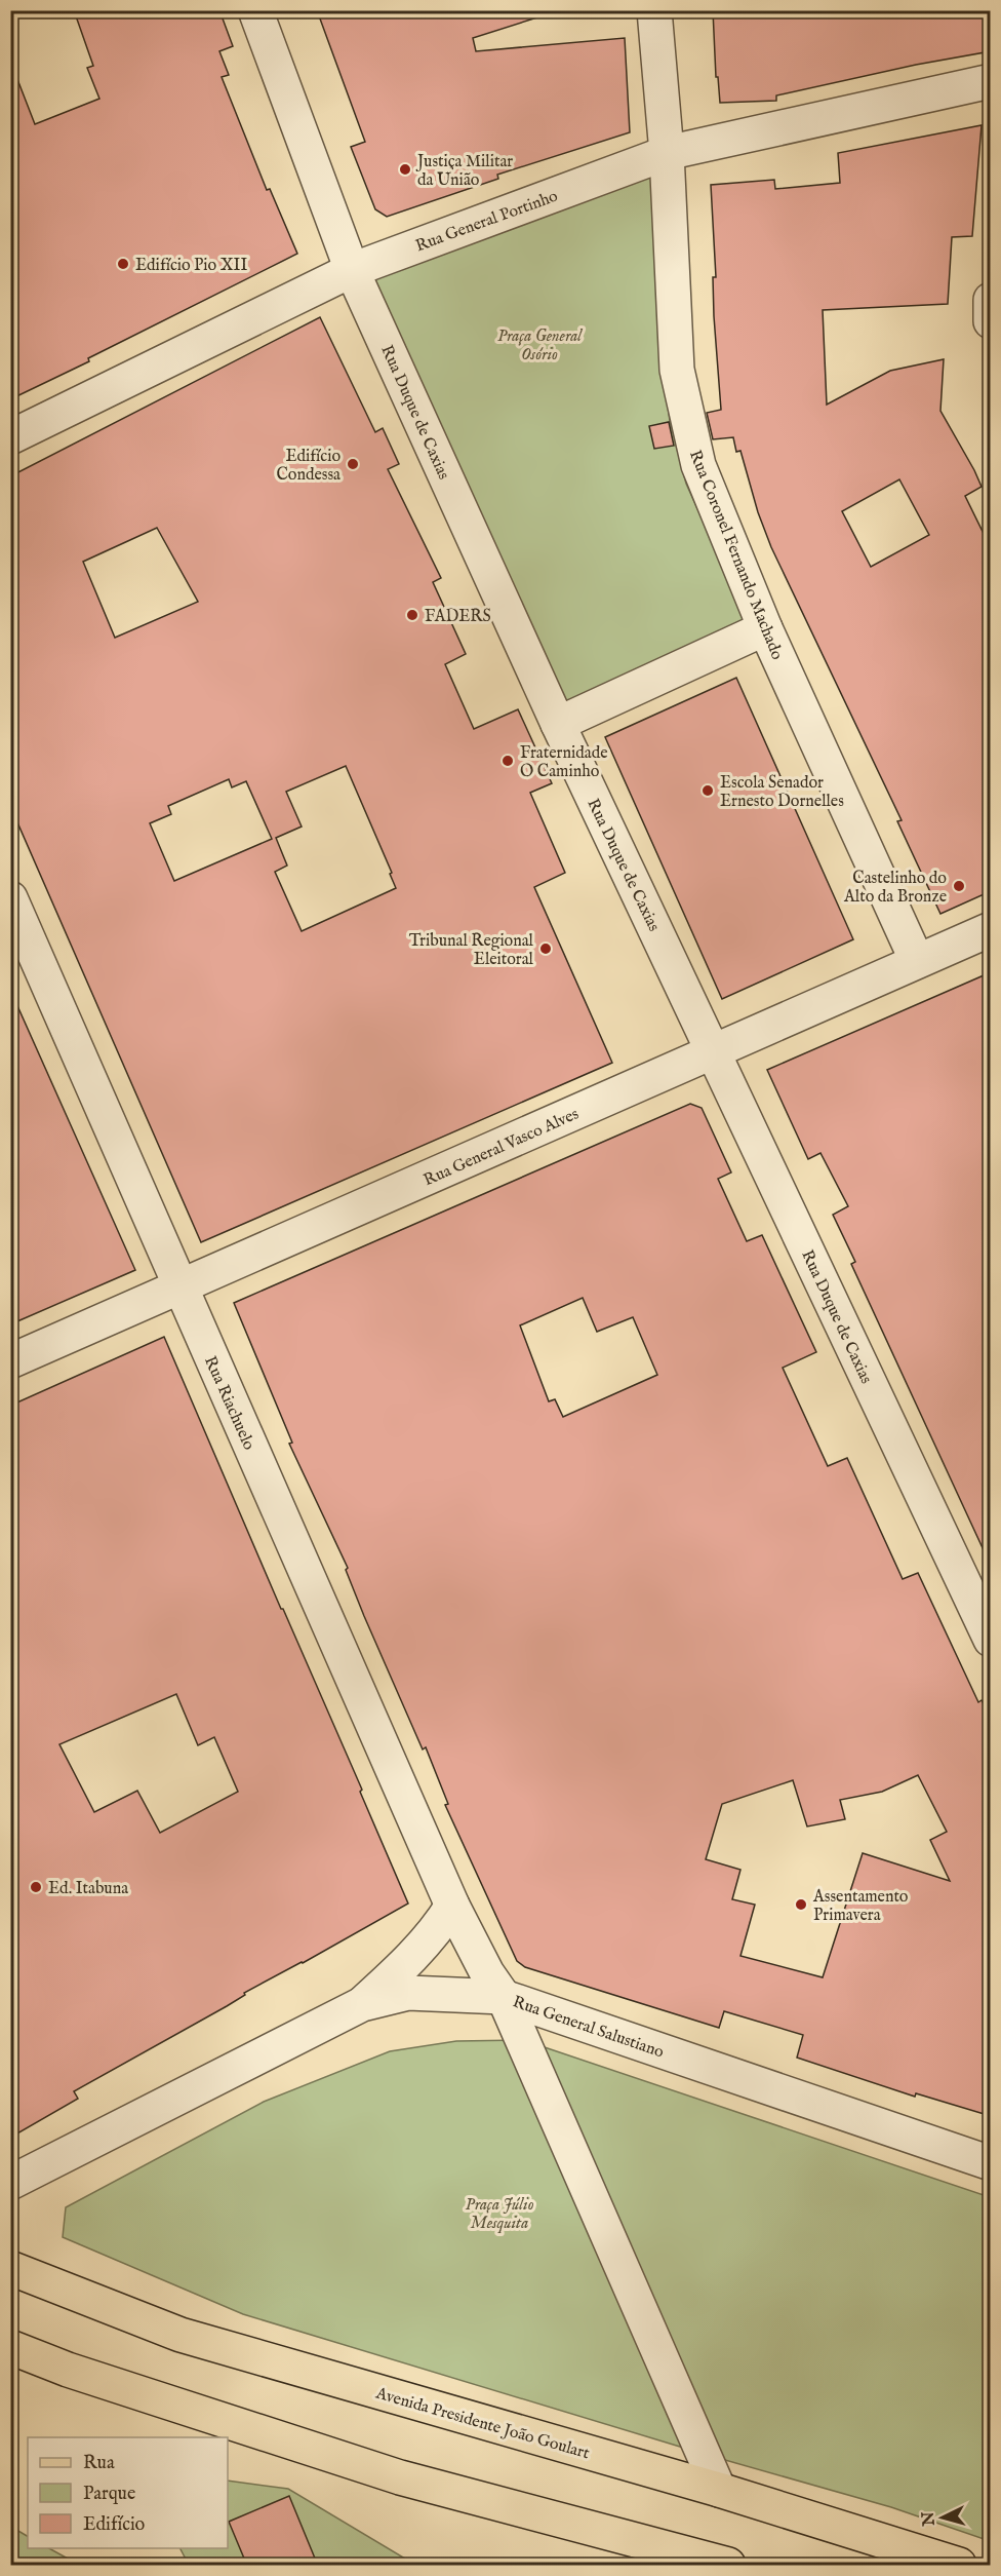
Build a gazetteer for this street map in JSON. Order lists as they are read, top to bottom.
{
  "streets": {
    "main road": ["Avenida Presidente João Goulart"],
    "street": [
      "Rua General Portinho",
      "Rua Duque de Caxias",
      "Rua Coronel Fernando Machado",
      "Rua General Vasco Alves",
      "Rua Riachuelo",
      "Rua General Salustiano"
    ]
  },
  "crossings": [
    ["Rua General Portinho", "Rua Duque de Caxias"],
    ["Rua General Portinho", "Rua Coronel Fernando Machado"],
    ["Rua Duque de Caxias", "Rua General Vasco Alves"],
    ["Rua Coronel Fernando Machado", "Rua General Vasco Alves"],
    ["Rua General Vasco Alves", "Rua Riachuelo"],
    ["Rua Riachuelo", "Rua General Salustiano"]
  ],
  "parks": ["Praça General Osório", "Praça Júlio Mesquita"],
  "places": [
    "Justiça Militar da União",
    "Edifício Pio XII",
    "Edifício Condessa",
    "FADERS",
    "Fraternidade O Caminho",
    "Escola Senador Ernesto Dornelles",
    "Castelinho do Alto da Bronze",
    "Tribunal Regional Eleitoral",
    "Ed. Itabuna",
    "Assentamento Primavera"
  ],
  "legend": ["Rua", "Parque", "Edifício"],
  "north": "left"
}
